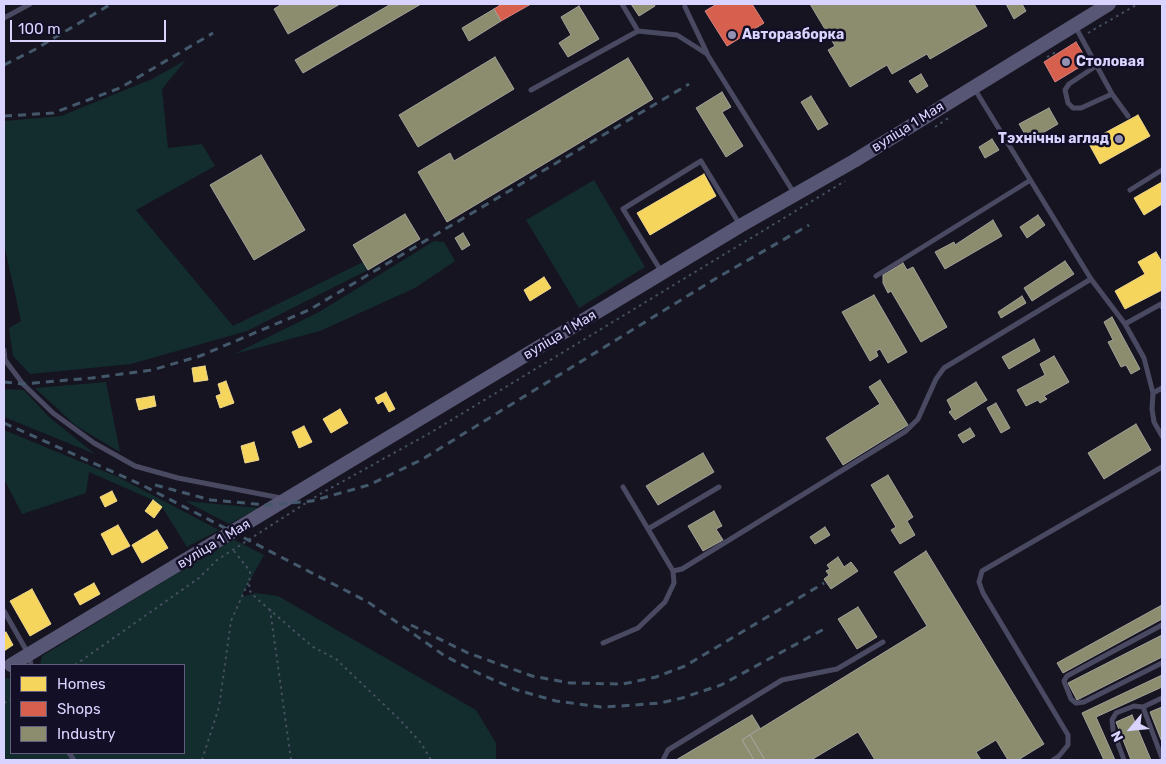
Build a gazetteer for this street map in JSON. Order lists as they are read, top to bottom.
{
  "streets": {
    "street": ["вуліца 1 Мая"]
  },
  "places": ["Авторазборка", "Столовая", "Тэхнічны агляд"],
  "legend": ["Homes", "Shops", "Industry"],
  "scale_bar": "100 m",
  "north": "bottom left"
}
